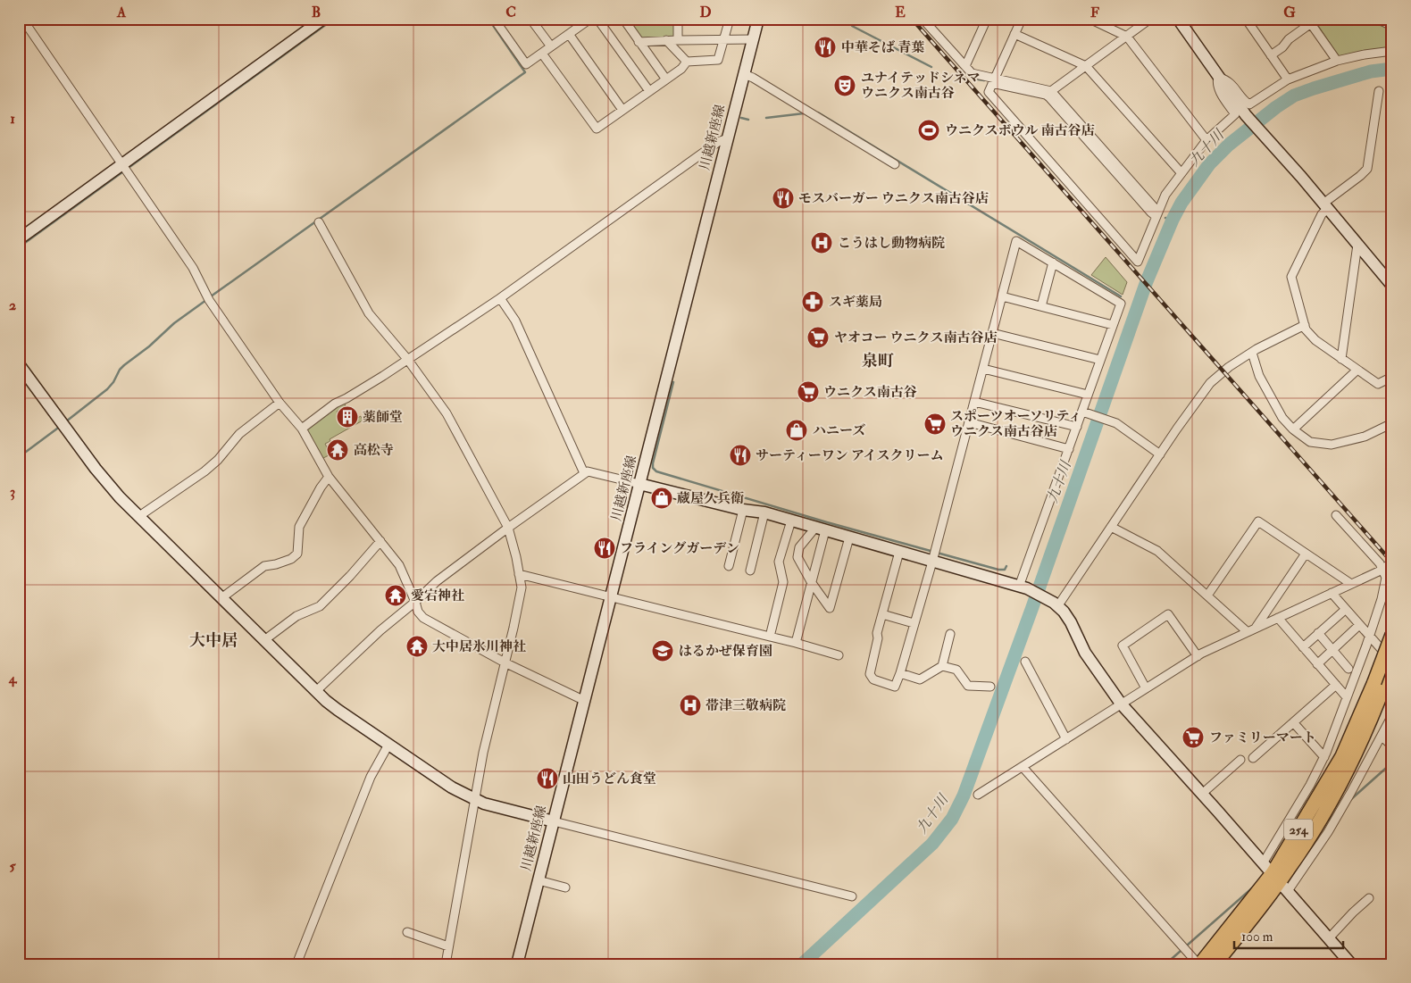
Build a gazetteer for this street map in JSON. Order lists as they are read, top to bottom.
{
  "streets": {
    "highway": ["254"],
    "street": ["川越新座線"]
  },
  "districts": ["泉町", "大中居"],
  "water": ["九十川"],
  "places": {
    "restaurant": [
      "中華そば 青葉",
      "モスバーガー ウニクス南古谷店",
      "サーティーワン アイスクリーム",
      "フライングガーデン",
      "山田うどん食堂"
    ],
    "theatre": ["ユナイテッドシネマ ウニクス南古谷"],
    "sports": ["ウニクスボウル 南古谷店"],
    "hospital": ["こうはし動物病院", "帯津三敬病院"],
    "pharmacy": ["スギ薬局"],
    "supermarket": [
      "ヤオコー ウニクス南古谷店",
      "ウニクス南古谷",
      "スポーツオーソリティ ウニクス南古谷店",
      "ファミリーマート"
    ],
    "building": ["薬師堂"],
    "shop": ["ハニーズ", "蔵屋久兵衛"],
    "temple": ["高松寺", "愛宕神社", "大中居氷川神社"],
    "school or university": ["はるかぜ保育園"]
  },
  "scale_bar": "100 m",
  "grid": {
    "columns": [
      "A",
      "B",
      "C",
      "D",
      "E",
      "F",
      "G"
    ],
    "rows": [
      "1",
      "2",
      "3",
      "4",
      "5"
    ]
  }
}
